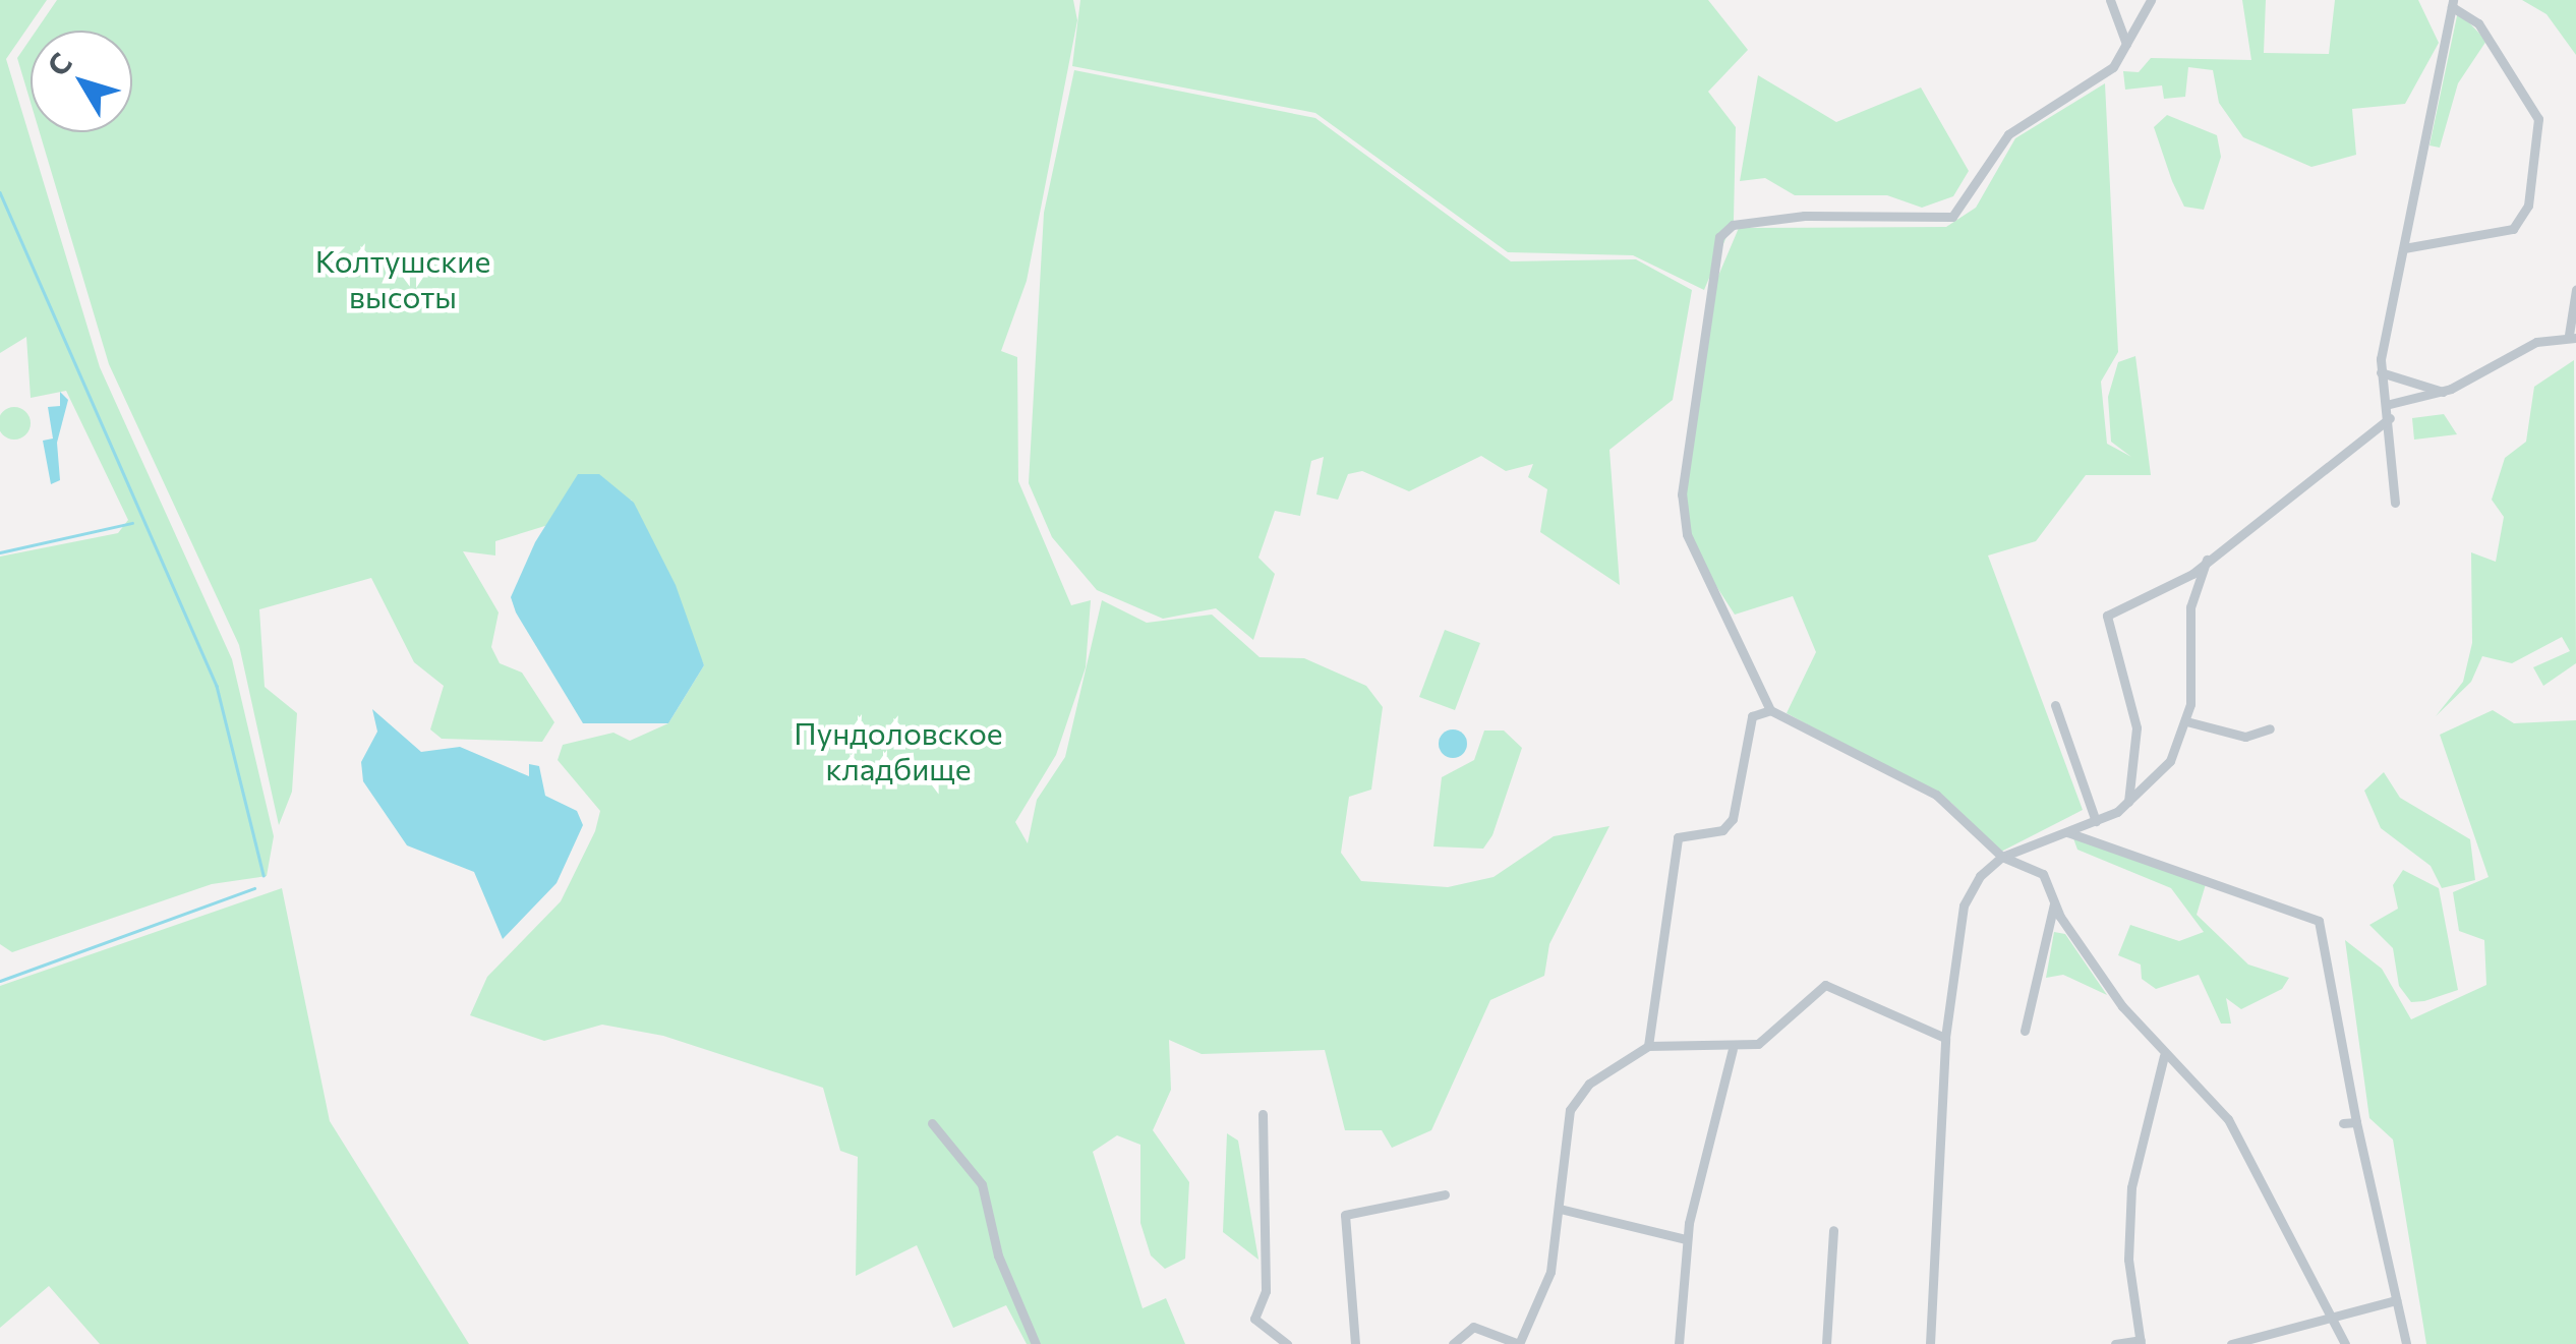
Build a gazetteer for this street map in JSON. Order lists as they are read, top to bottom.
{
  "parks": ["Колтушские высоты", "Пундоловское кладбище"],
  "north": "top left"
}
